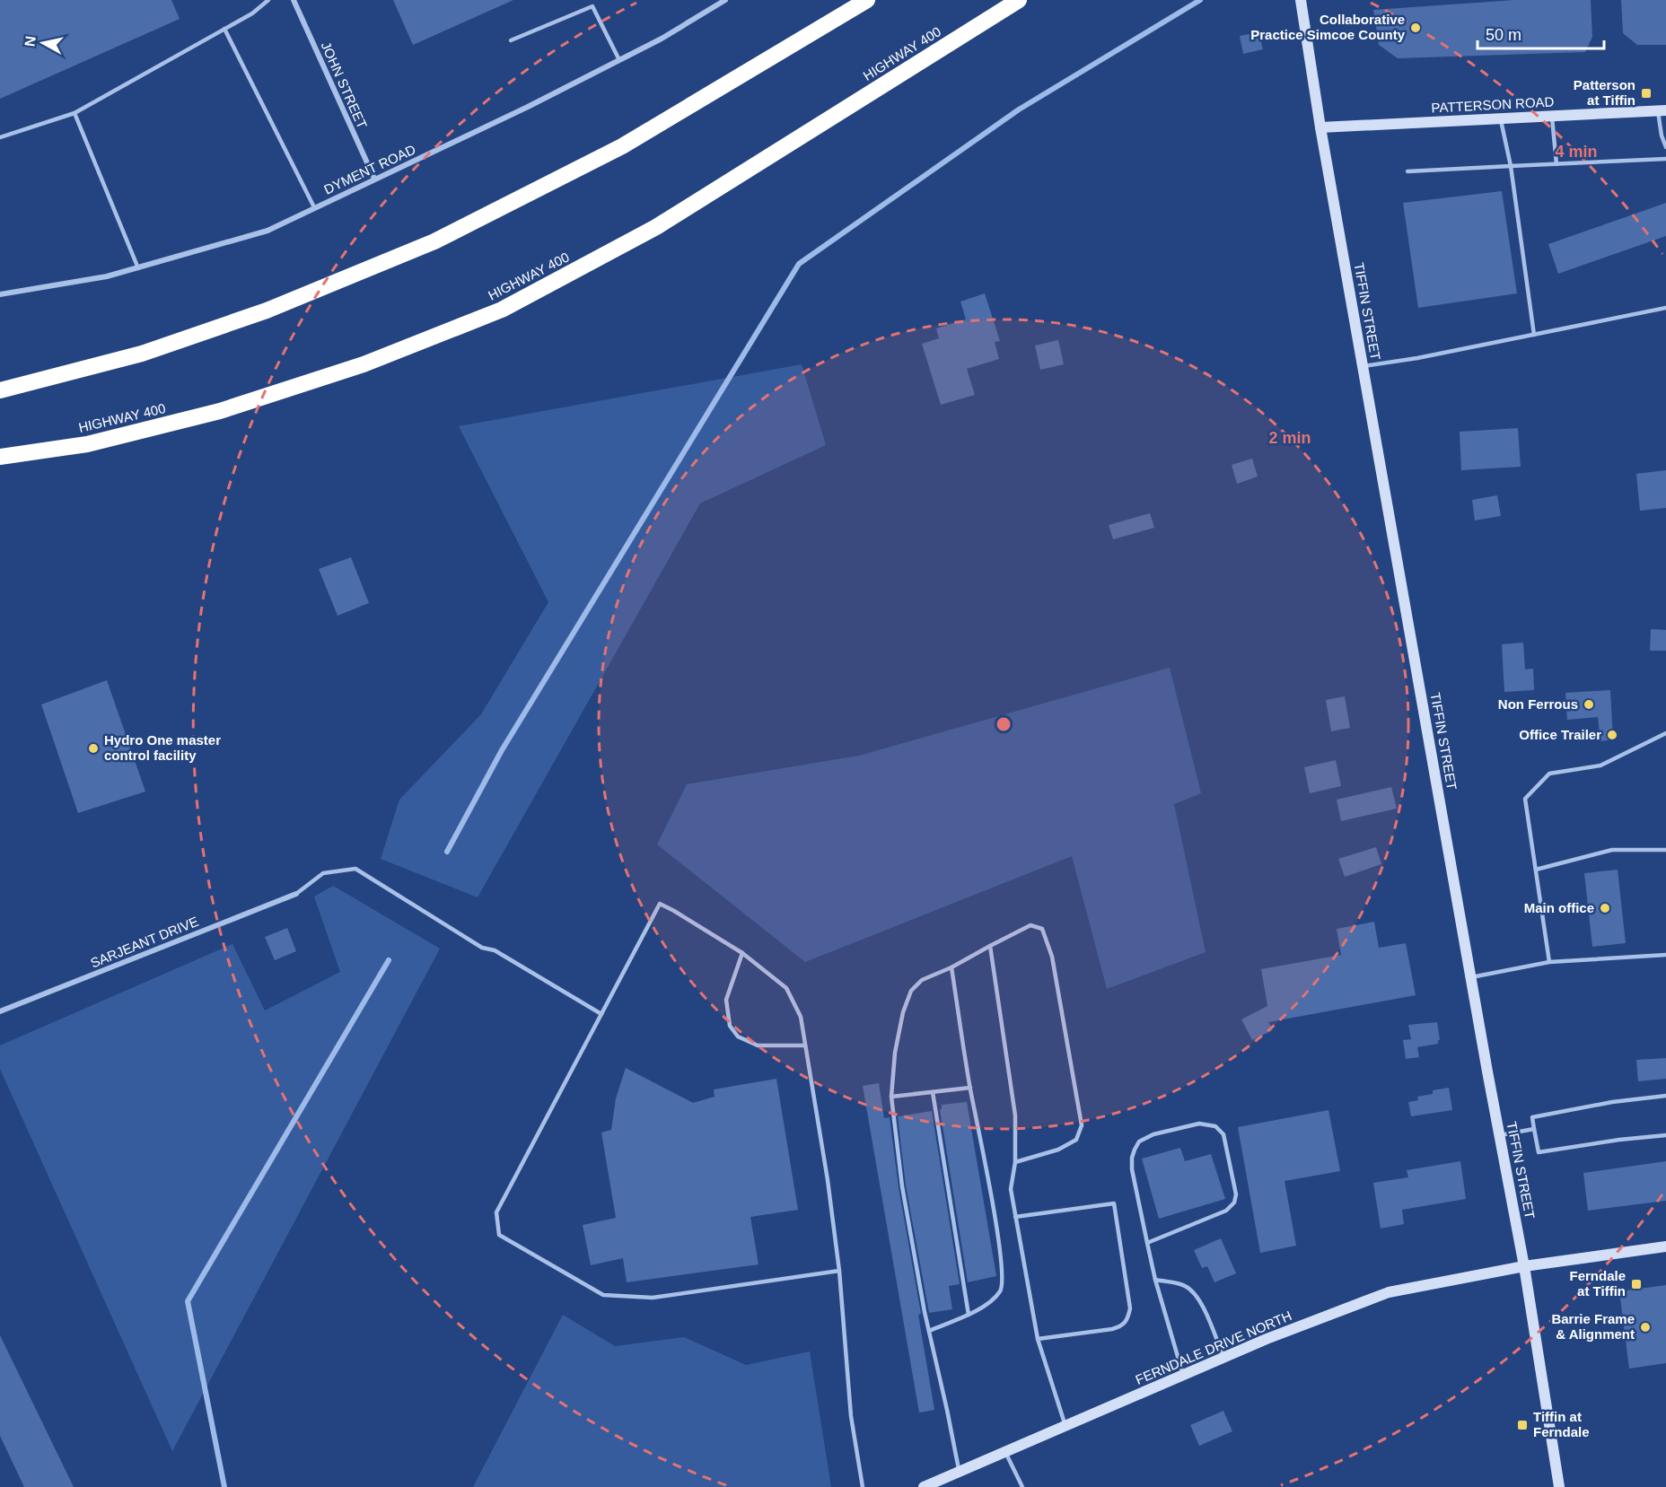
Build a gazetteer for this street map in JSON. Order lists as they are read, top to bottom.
{
  "streets": {
    "highway": ["HIGHWAY 400"],
    "street": [
      "JOHN STREET",
      "PATTERSON ROAD",
      "DYMENT ROAD",
      "TIFFIN STREET",
      "SARJEANT DRIVE",
      "FERNDALE DRIVE NORTH"
    ]
  },
  "crossings": [
    ["JOHN STREET", "DYMENT ROAD"],
    ["PATTERSON ROAD", "TIFFIN STREET"],
    ["TIFFIN STREET", "FERNDALE DRIVE NORTH"]
  ],
  "places": {
    "other": [
      "Collaborative Practice Simcoe County",
      "Non Ferrous",
      "Office Trailer",
      "Hydro One master control facility",
      "Main office",
      "Barrie Frame & Alignment"
    ],
    "transit": ["Patterson at Tiffin", "Ferndale at Tiffin", "Tiffin at Ferndale"]
  },
  "scale_bar": "50 m",
  "north": "left",
  "rings": ["4 min", "2 min"]
}
